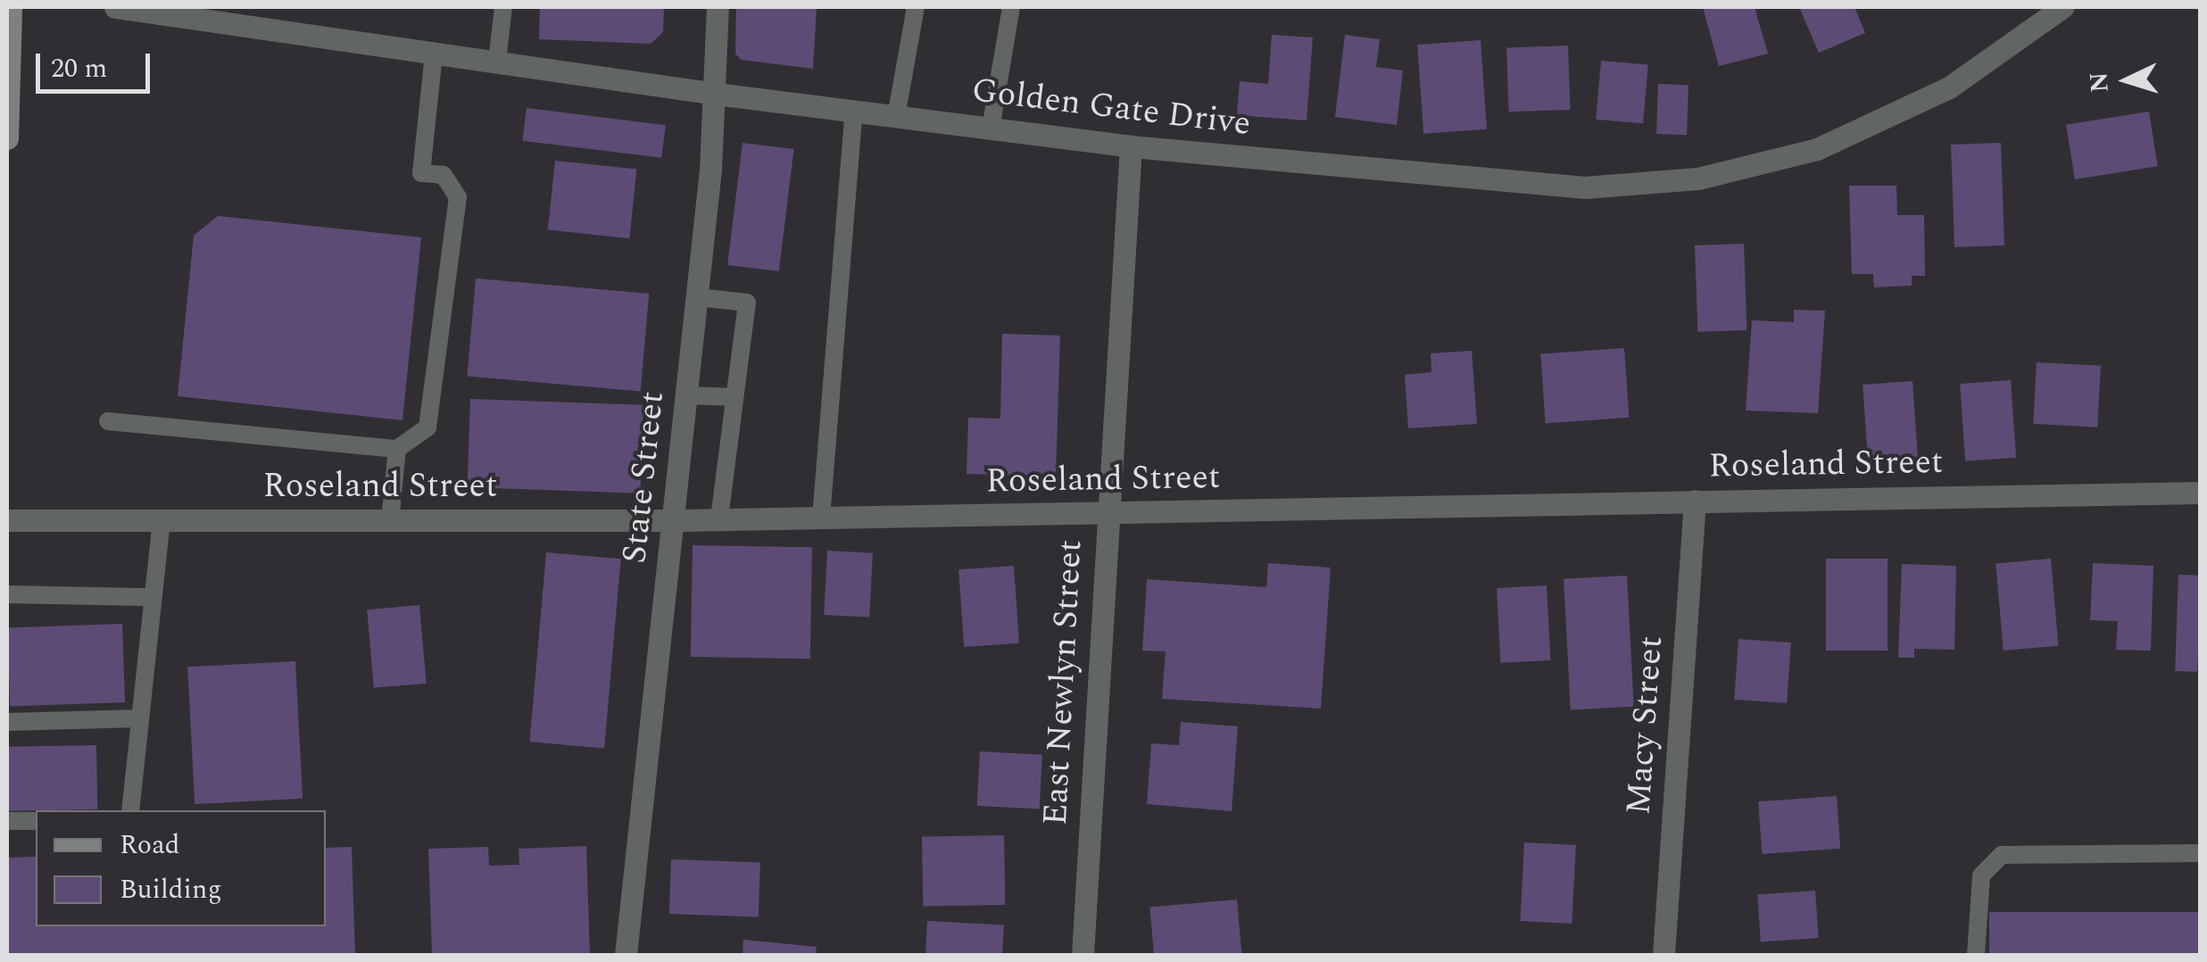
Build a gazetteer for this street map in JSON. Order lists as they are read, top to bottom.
{
  "streets": {
    "street": [
      "Golden Gate Drive",
      "Roseland Street",
      "State Street",
      "East Newlyn Street",
      "Macy Street"
    ]
  },
  "crossings": [
    ["Golden Gate Drive", "State Street"],
    ["Golden Gate Drive", "East Newlyn Street"],
    ["Roseland Street", "State Street"],
    ["Roseland Street", "East Newlyn Street"],
    ["Roseland Street", "Macy Street"]
  ],
  "legend": ["Road", "Building"],
  "scale_bar": "20 m",
  "north": "left"
}
